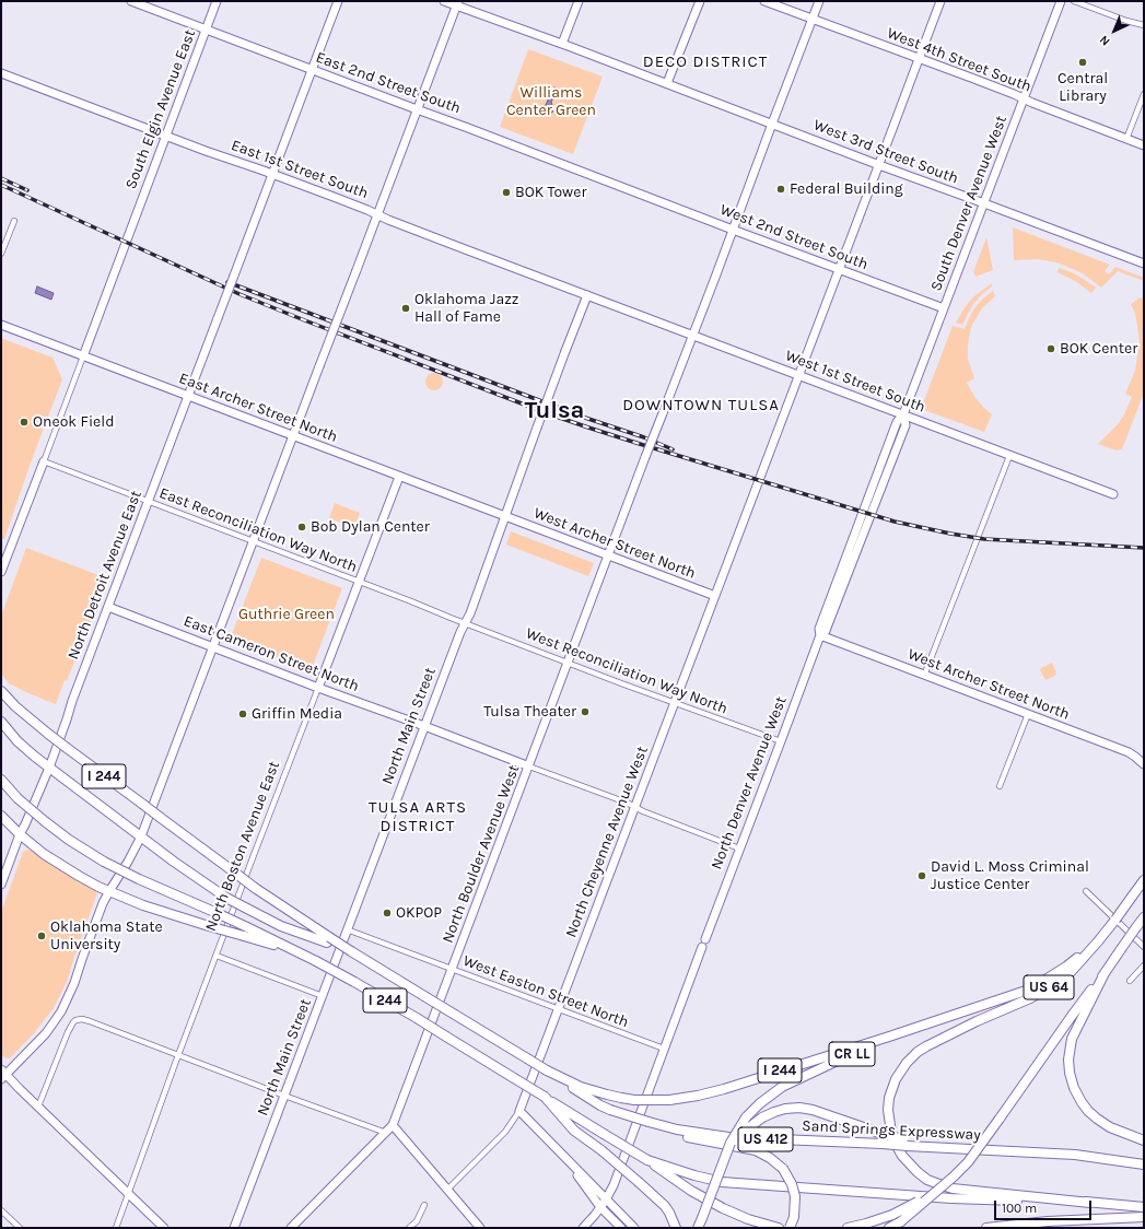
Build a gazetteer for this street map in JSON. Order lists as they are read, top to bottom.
{
  "streets": {
    "highway": [
      "I 244",
      "US 64",
      "CR LL",
      "Sand Springs Expressway",
      "US 412"
    ],
    "main road": [
      "West 4th Street South",
      "East 2nd Street South",
      "South Elgin Avenue East",
      "West 3rd Street South",
      "East 1st Street South",
      "South Denver Avenue West",
      "West 2nd Street South",
      "West 1st Street South",
      "East Archer Street North",
      "West Archer Street North",
      "North Detroit Avenue East",
      "East Cameron Street North",
      "North Main Street",
      "North Denver Avenue West",
      "North Cheyenne Avenue West",
      "North Boston Avenue East",
      "North Boulder Avenue West"
    ],
    "street": ["East Reconciliation Way North", "West Reconciliation Way North", "West Easton Street North"]
  },
  "crossings": [
    ["West 4th Street South", "South Denver Avenue West"],
    ["West 4th Street South", "North Cheyenne Avenue West"],
    ["West 4th Street South", "North Boulder Avenue West"],
    ["East 2nd Street South", "South Elgin Avenue East"],
    ["East 2nd Street South", "West 2nd Street South"],
    ["East 2nd Street South", "North Detroit Avenue East"],
    ["South Elgin Avenue East", "East 1st Street South"],
    ["South Elgin Avenue East", "East Archer Street North"],
    ["West 3rd Street South", "South Denver Avenue West"],
    ["West 3rd Street South", "North Cheyenne Avenue West"],
    ["West 3rd Street South", "North Boulder Avenue West"],
    ["East 1st Street South", "West 1st Street South"],
    ["East 1st Street South", "North Detroit Avenue East"],
    ["East 1st Street South", "North Main Street"],
    ["South Denver Avenue West", "West 2nd Street South"],
    ["South Denver Avenue West", "West 1st Street South"],
    ["South Denver Avenue West", "North Denver Avenue West"],
    ["West 2nd Street South", "North Cheyenne Avenue West"],
    ["West 2nd Street South", "North Boulder Avenue West"],
    ["West 1st Street South", "North Main Street"],
    ["West 1st Street South", "North Cheyenne Avenue West"],
    ["West 1st Street South", "North Boulder Avenue West"],
    ["East Archer Street North", "West Archer Street North"],
    ["East Archer Street North", "North Detroit Avenue East"],
    ["East Archer Street North", "North Main Street"],
    ["East Archer Street North", "North Boston Avenue East"],
    ["East Reconciliation Way North", "North Detroit Avenue East"],
    ["East Reconciliation Way North", "West Reconciliation Way North"],
    ["East Reconciliation Way North", "North Main Street"],
    ["East Reconciliation Way North", "North Boston Avenue East"],
    ["West Archer Street North", "North Main Street"],
    ["West Archer Street North", "North Denver Avenue West"],
    ["West Archer Street North", "North Cheyenne Avenue West"],
    ["West Archer Street North", "North Boulder Avenue West"],
    ["North Detroit Avenue East", "East Cameron Street North"],
    ["East Cameron Street North", "North Main Street"],
    ["East Cameron Street North", "North Boston Avenue East"],
    ["East Cameron Street North", "North Boulder Avenue West"],
    ["West Reconciliation Way North", "North Main Street"],
    ["West Reconciliation Way North", "North Denver Avenue West"],
    ["West Reconciliation Way North", "North Cheyenne Avenue West"],
    ["West Reconciliation Way North", "North Boulder Avenue West"],
    ["North Main Street", "West Easton Street North"],
    ["I 244", "US 64"],
    ["I 244", "CR LL"],
    ["I 244", "Sand Springs Expressway"],
    ["North Denver Avenue West", "West Easton Street North"],
    ["North Cheyenne Avenue West", "West Easton Street North"],
    ["North Boulder Avenue West", "West Easton Street North"]
  ],
  "districts": [
    "DECO DISTRICT",
    "DOWNTOWN TULSA",
    "Tulsa",
    "TULSA ARTS DISTRICT"
  ],
  "parks": ["Williams Center Green", "Guthrie Green"],
  "places": [
    "Central Library",
    "Federal Building",
    "BOK Tower",
    "Oklahoma Jazz Hall of Fame",
    "BOK Center",
    "Oneok Field",
    "Bob Dylan Center",
    "Tulsa Theater",
    "Griffin Media",
    "David L. Moss Criminal Justice Center",
    "OKPOP",
    "Oklahoma State University"
  ],
  "scale_bar": "100 m",
  "north": "bottom left"
}
